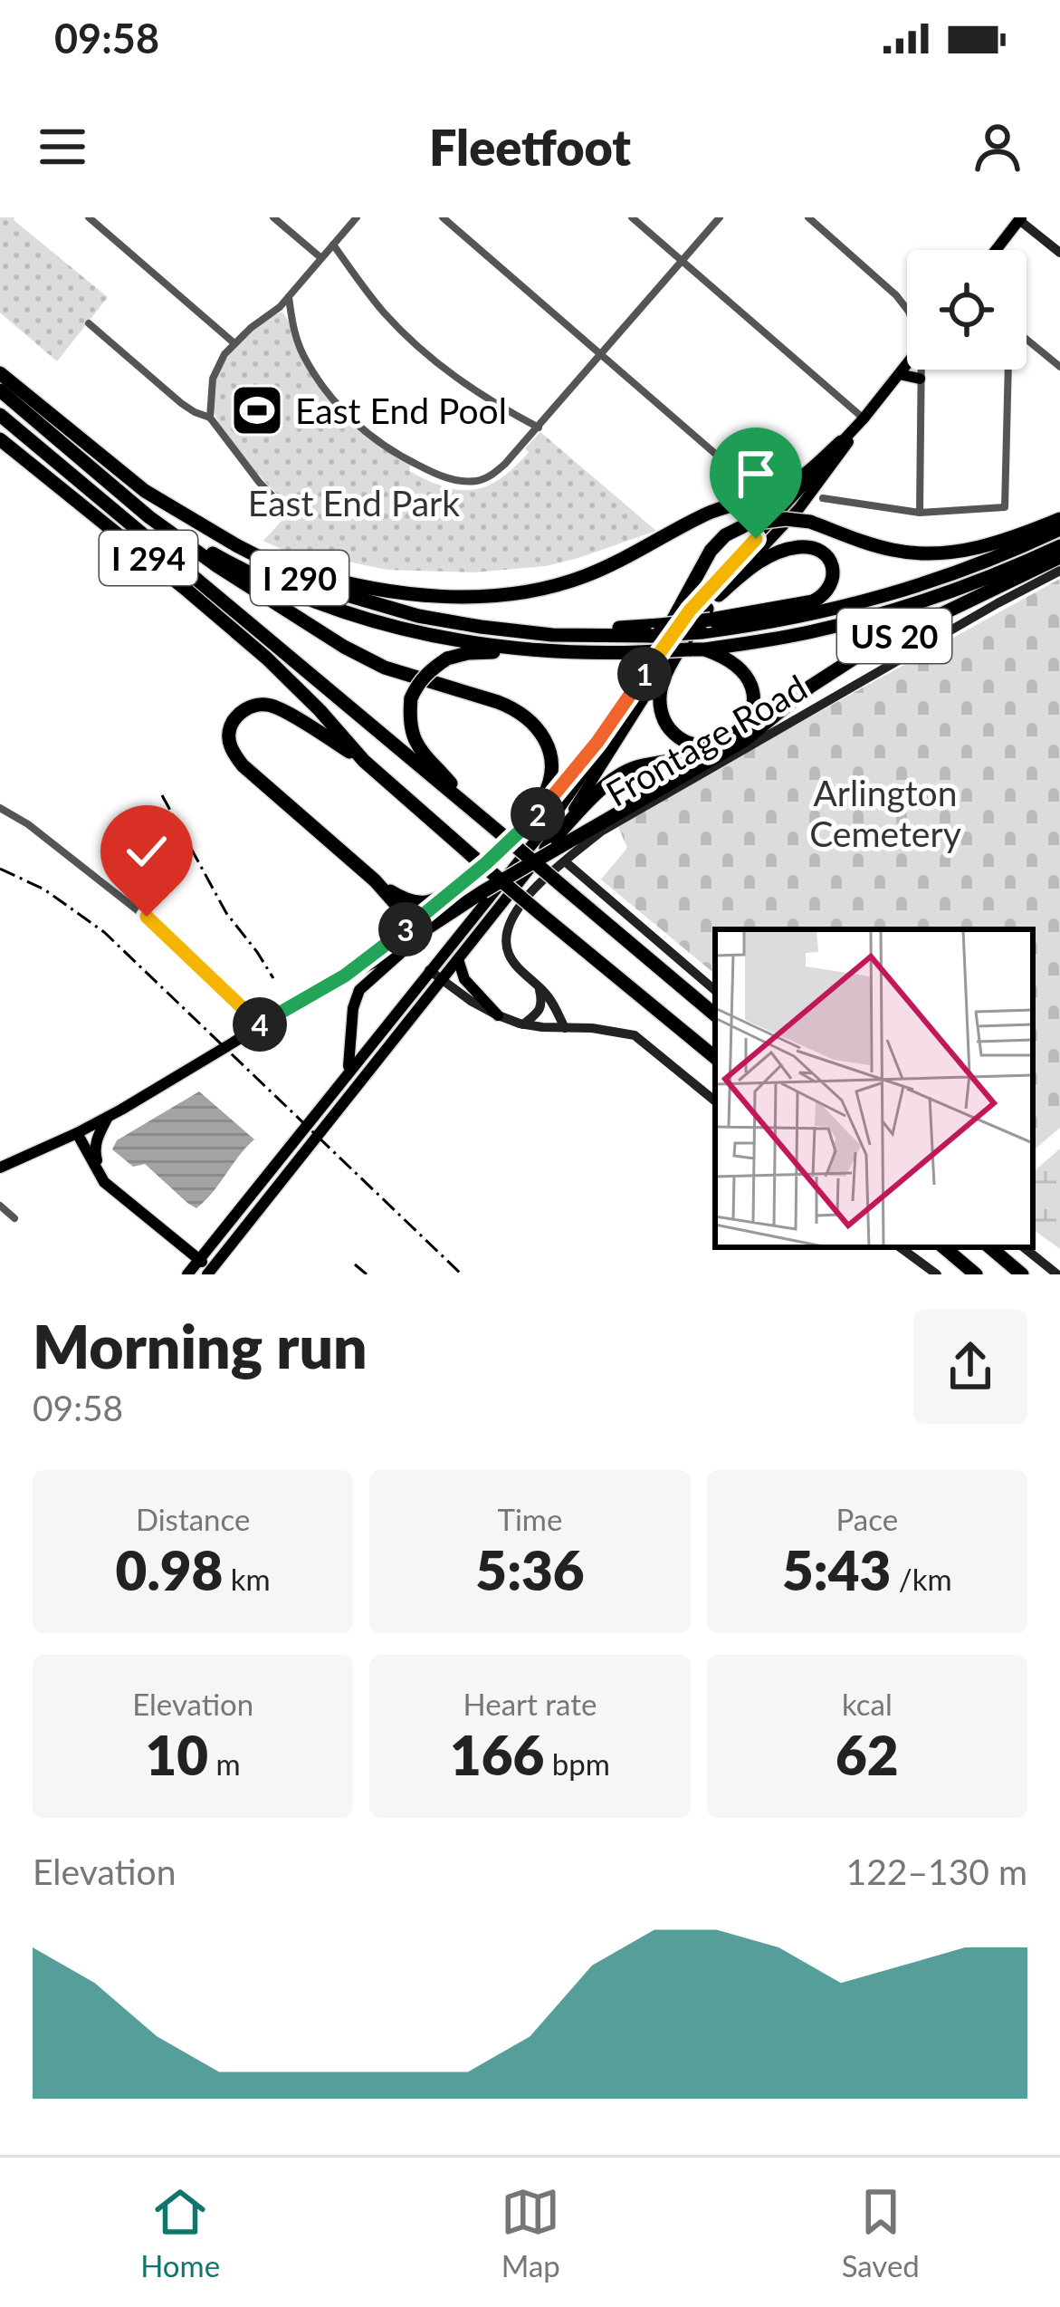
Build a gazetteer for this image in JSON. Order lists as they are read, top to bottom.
{
  "streets": {
    "highway": ["I 294", "I 290", "US 20"],
    "street": ["Frontage Road"]
  },
  "crossings": [
    ["I 294", "US 20"],
    ["US 20", "Frontage Road"]
  ],
  "parks": ["East End Park", "Arlington Cemetery"],
  "places": {
    "sports": ["East End Pool"]
  },
  "page": {
    "status": "09:58",
    "header": "Fleetfoot",
    "pins": [
      "1",
      "2",
      "3",
      "4"
    ],
    "heading": ["Morning run", "09:58"],
    "stats": [
      ["Distance", "0.98 km"],
      ["Time", "5:36"],
      ["Pace", "5:43 /km"],
      ["Elevation", "10 m"],
      ["Heart rate", "166 bpm"],
      ["kcal", "62"]
    ],
    "chart": ["Elevation", "122–130 m"],
    "tabs": ["Home", "Map", "Saved"]
  }
}
